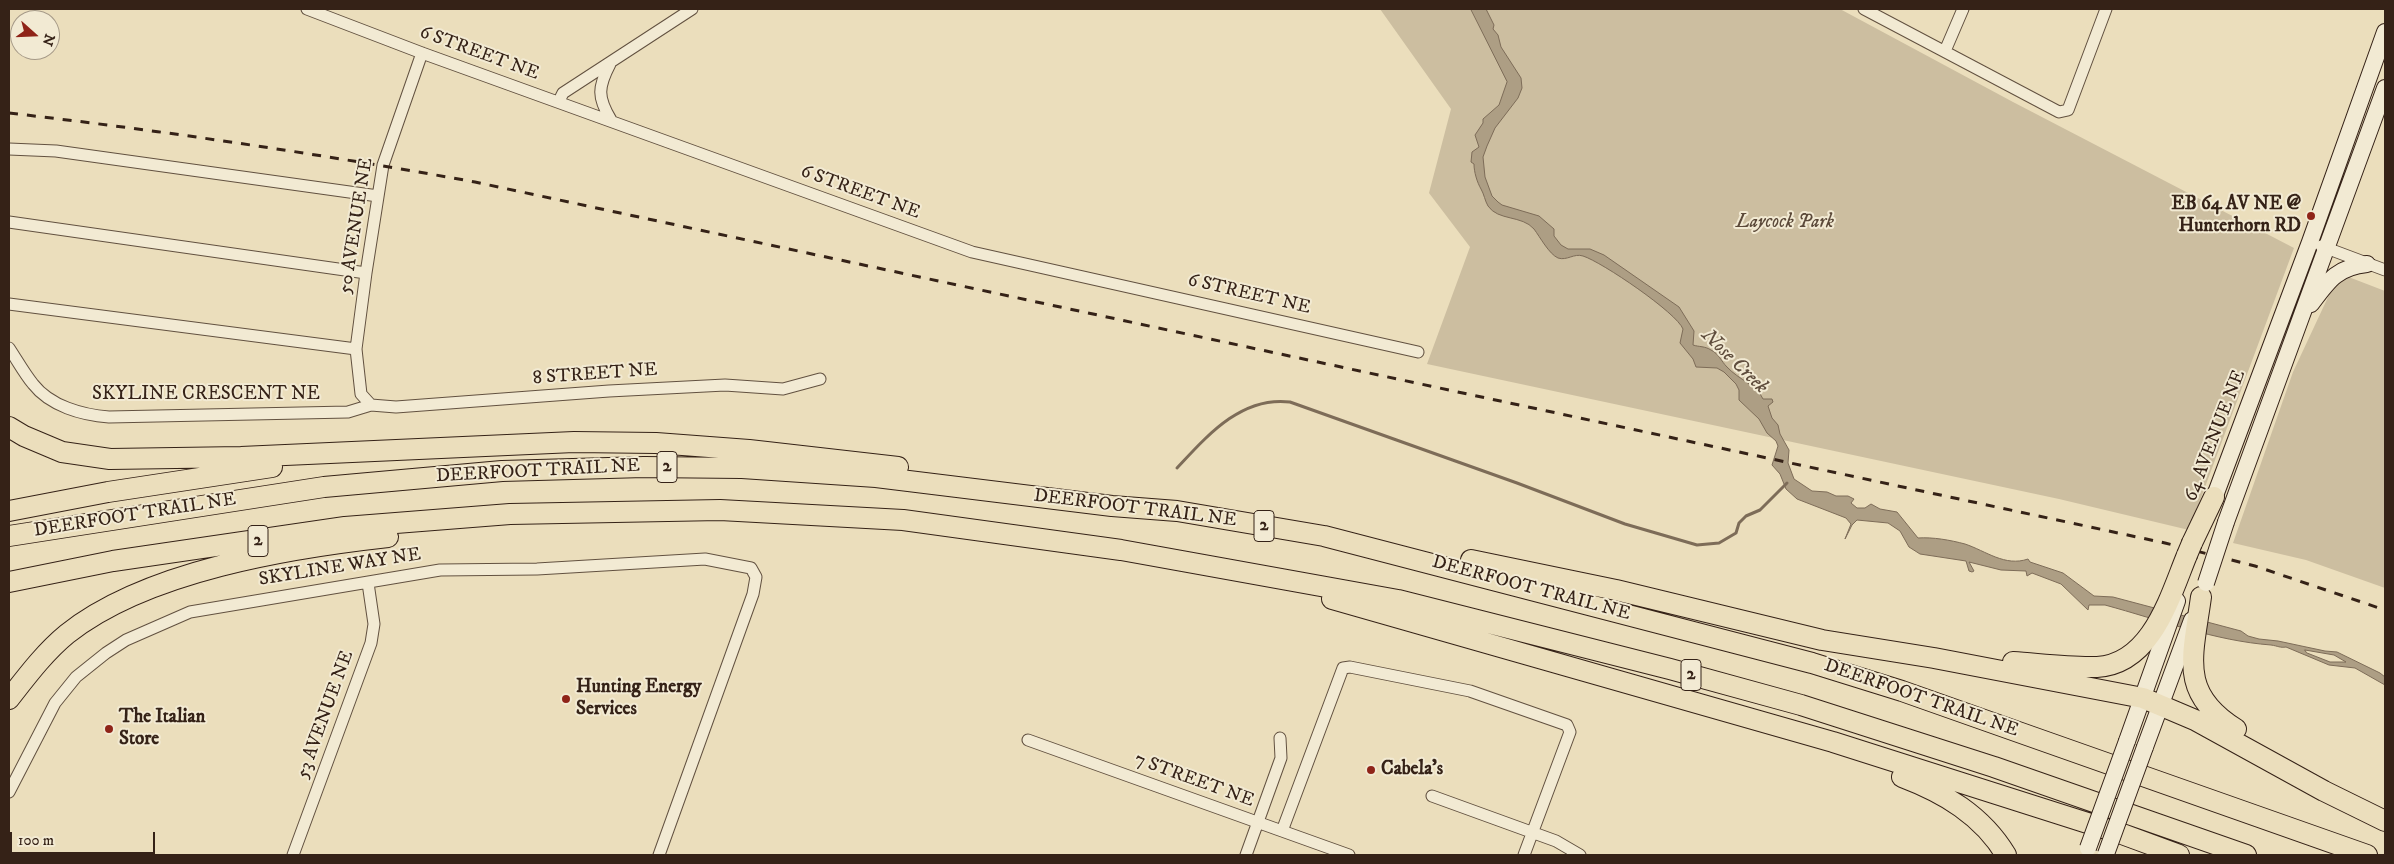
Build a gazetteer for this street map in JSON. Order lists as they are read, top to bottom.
{
  "streets": {
    "highway": ["2", "DEERFOOT TRAIL NE"],
    "main road": ["64 AVENUE NE"],
    "street": [
      "6 STREET NE",
      "50 AVENUE NE",
      "8 STREET NE",
      "SKYLINE CRESCENT NE",
      "SKYLINE WAY NE",
      "53 AVENUE NE",
      "7 STREET NE"
    ]
  },
  "crossings": [
    ["6 STREET NE", "50 AVENUE NE"],
    ["50 AVENUE NE", "8 STREET NE"],
    ["50 AVENUE NE", "SKYLINE CRESCENT NE"],
    ["8 STREET NE", "SKYLINE CRESCENT NE"],
    ["SKYLINE WAY NE", "53 AVENUE NE"]
  ],
  "water": ["Nose Creek"],
  "parks": ["Laycock Park"],
  "places": [
    "EB 64 AV NE @ Hunterhorn RD",
    "Hunting Energy Services",
    "The Italian Store",
    "Cabela's"
  ],
  "scale_bar": "100 m",
  "north": "right"
}
